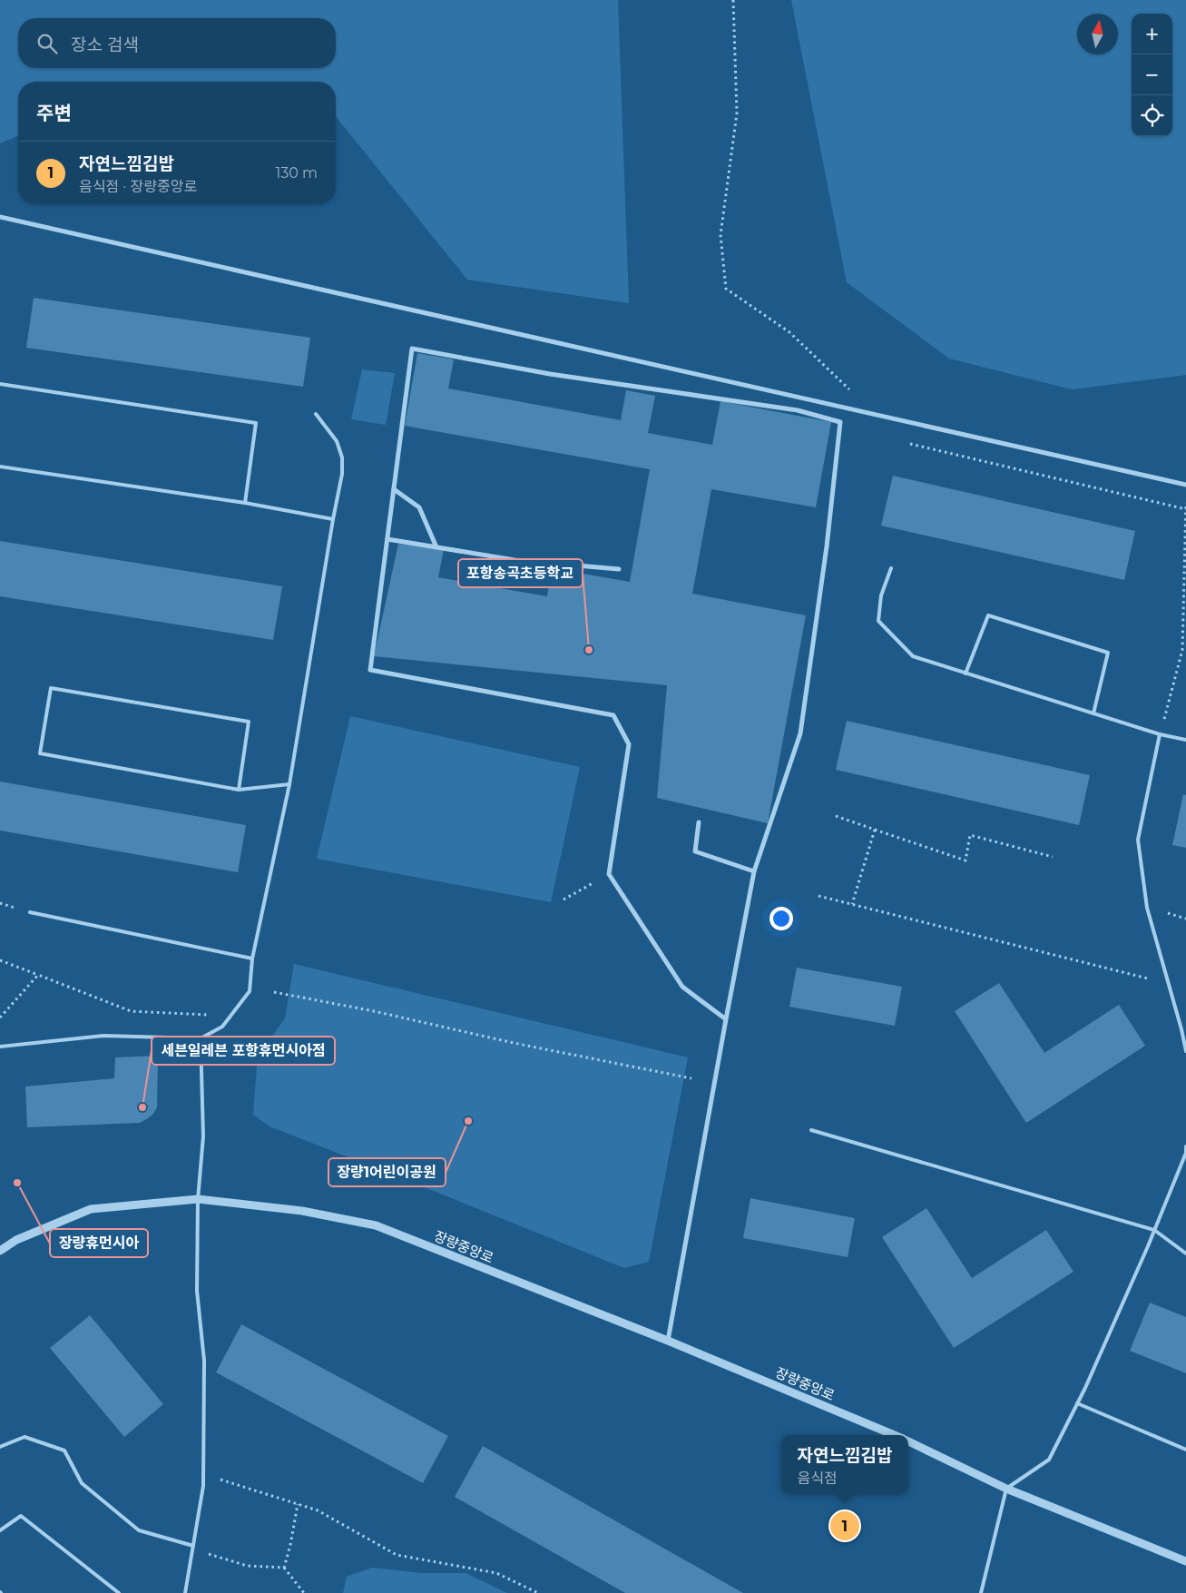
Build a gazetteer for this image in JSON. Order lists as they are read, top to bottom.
{
  "streets": {
    "street": ["장량중앙로"]
  },
  "places": [
    "포항송곡초등학교",
    "세븐일레븐 포항휴먼시아점",
    "장량1어린이공원",
    "장량휴먼시아"
  ],
  "north": "top",
  "page": {
    "map_buttons": ["+", "−"],
    "search": "장소 검색",
    "heading": "주변",
    "list": [
      {
        "mark": "1",
        "name": "자연느낌김밥",
        "note": "음식점 · 장량중앙로",
        "value": "130 m"
      }
    ],
    "popup": ["자연느낌김밥", "음식점"],
    "pins": "1"
  }
}
